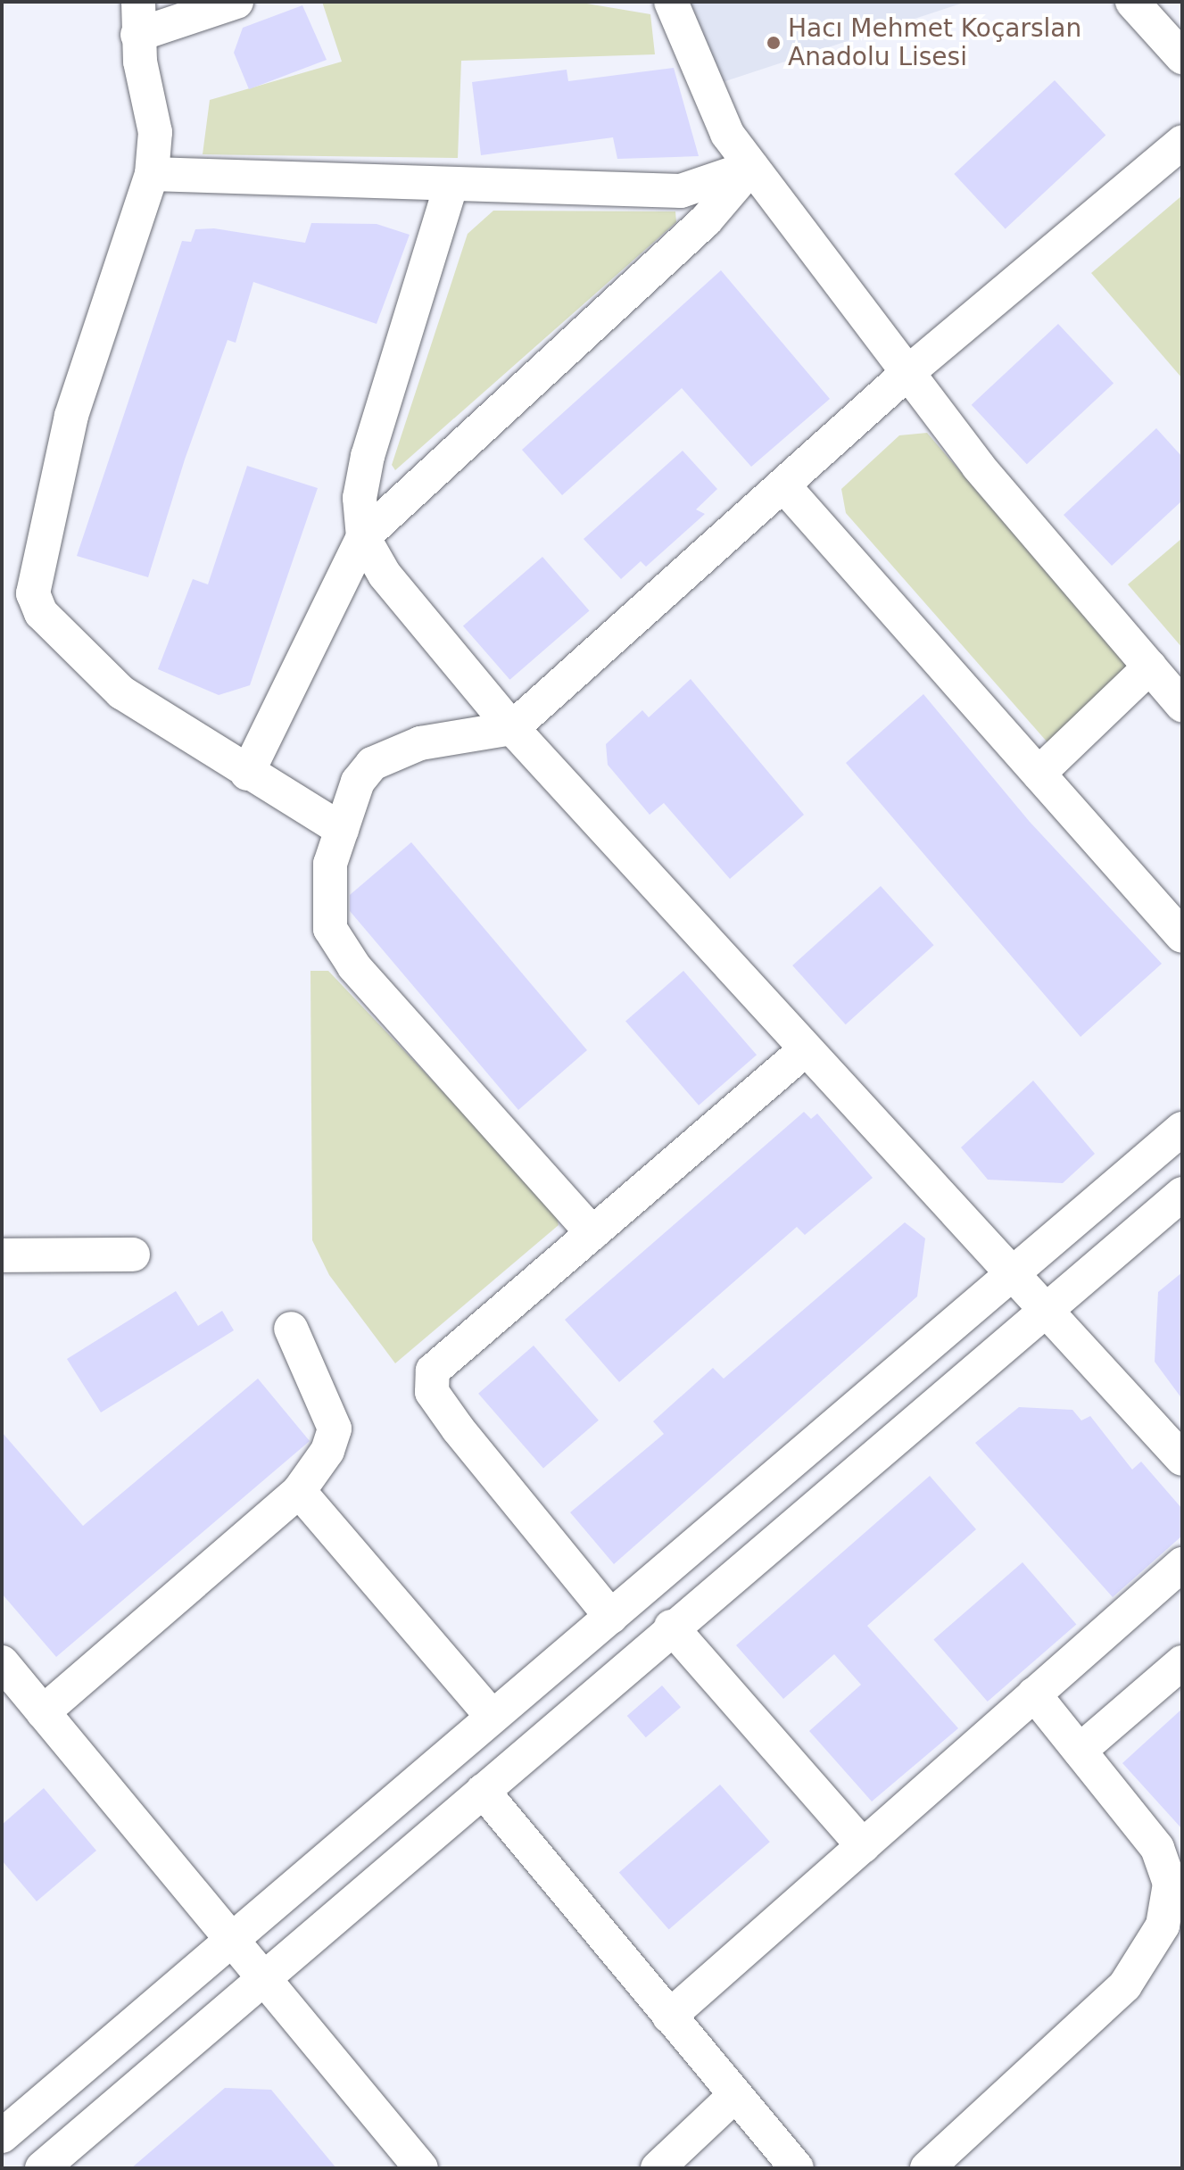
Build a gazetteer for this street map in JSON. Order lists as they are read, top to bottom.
{
  "places": ["Hacı Mehmet Koçarslan Anadolu Lisesi"]
}
